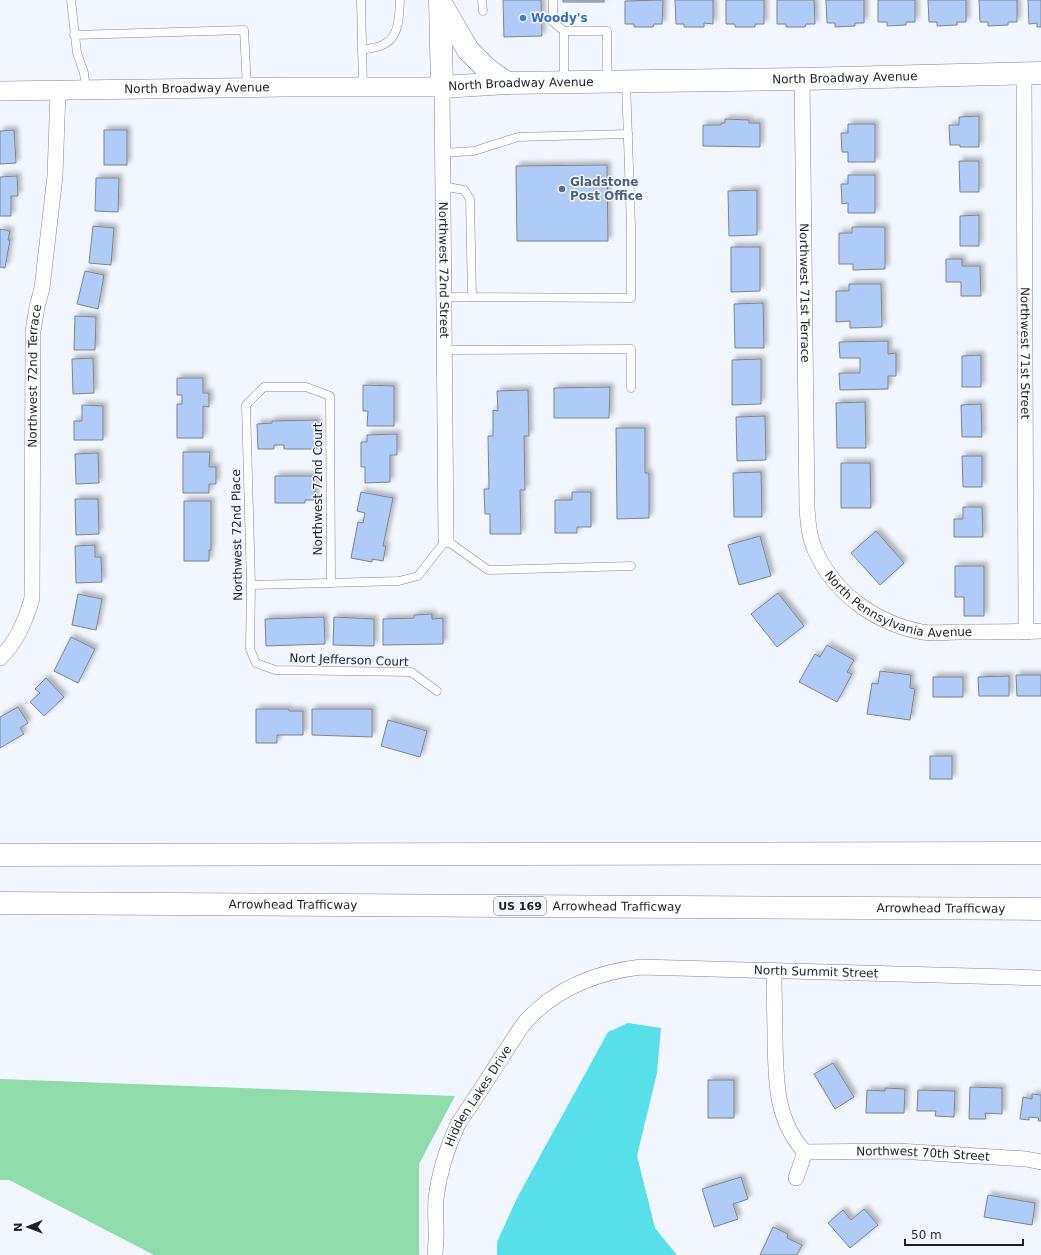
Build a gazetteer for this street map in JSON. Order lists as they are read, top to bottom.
{
  "streets": {
    "main road": [
      "North Broadway Avenue",
      "Northwest 72nd Street",
      "Arrowhead Trafficway",
      "US 169"
    ],
    "street": [
      "Northwest 71st Terrace",
      "Northwest 71st Street",
      "Northwest 72nd Terrace",
      "North Pennsylvania Avenue",
      "North Summit Street",
      "Hidden Lakes Drive",
      "Northwest 70th Street"
    ],
    "lane": ["Northwest 72nd Court", "Northwest 72nd Place", "Nort Jefferson Court"]
  },
  "crossings": [
    ["North Broadway Avenue", "Northwest 72nd Street"],
    ["North Broadway Avenue", "Northwest 71st Terrace"],
    ["North Broadway Avenue", "Northwest 71st Street"],
    ["North Broadway Avenue", "Northwest 72nd Terrace"],
    ["Northwest 71st Terrace", "North Pennsylvania Avenue"],
    ["Northwest 71st Street", "North Pennsylvania Avenue"],
    ["Northwest 72nd Court", "Northwest 72nd Place"],
    ["Northwest 72nd Place", "Nort Jefferson Court"],
    ["North Summit Street", "Hidden Lakes Drive"]
  ],
  "places": ["Woody's", "Gladstone Post Office"],
  "scale_bar": "50 m",
  "north": "left"
}
